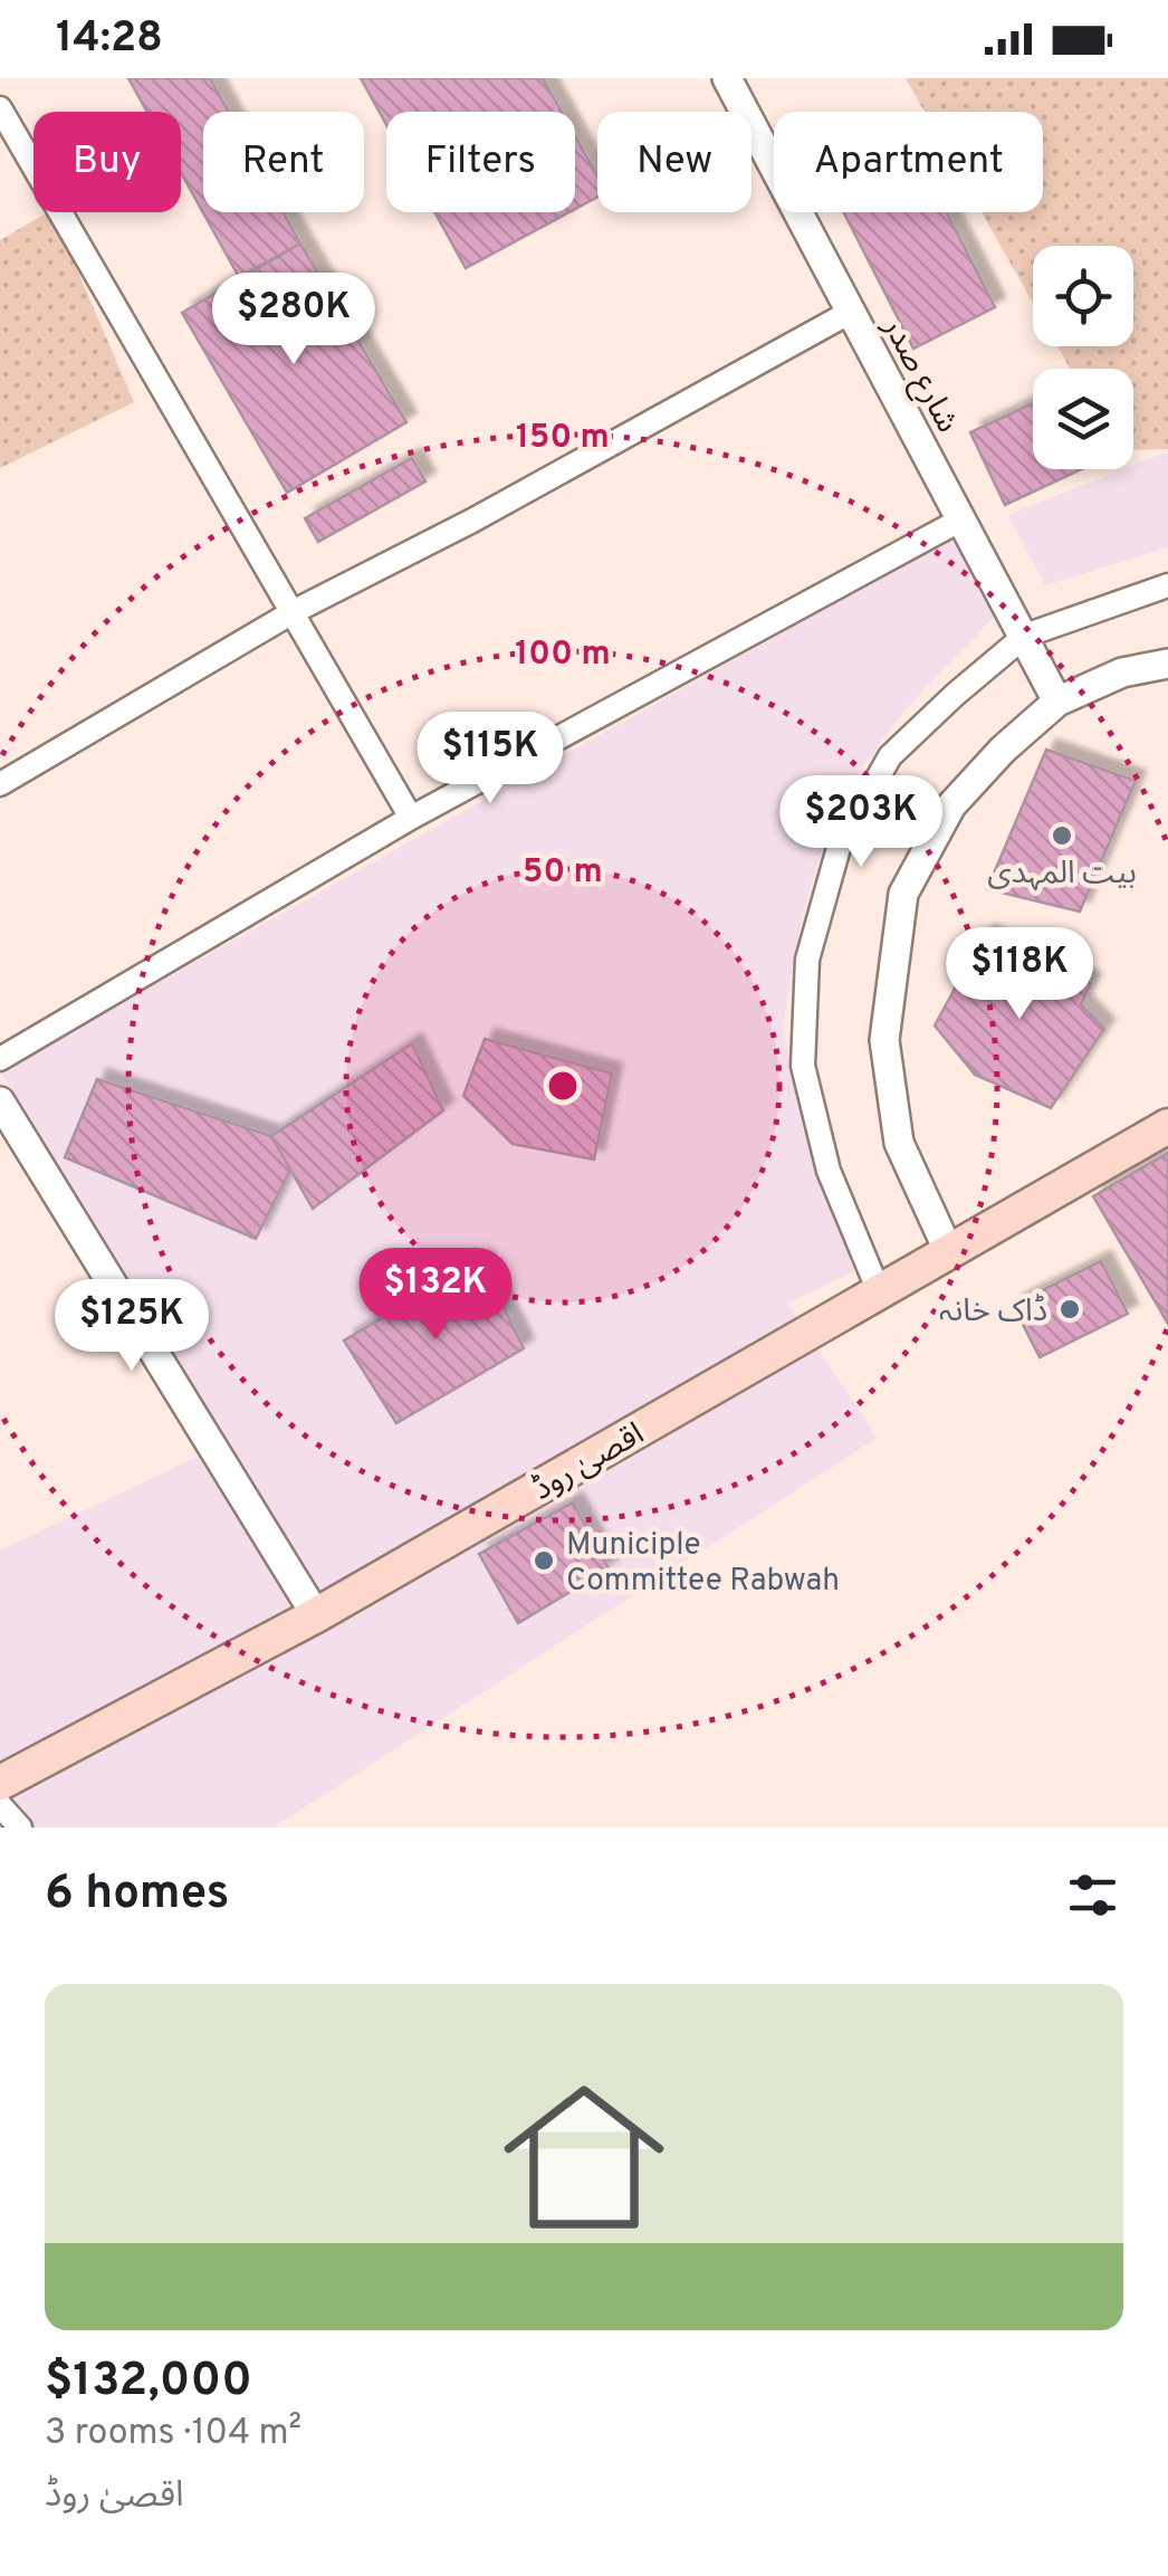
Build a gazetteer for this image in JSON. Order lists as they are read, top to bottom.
{
  "streets": {
    "main road": ["اقصیٰ روڈ"],
    "street": ["شارع صدر"]
  },
  "places": ["بیت المہدی", "ڈاک خانہ", "Municiple Committee Rabwah"],
  "page": {
    "status": "14:28",
    "chip": [
      "Buy",
      "Rent",
      "Filters",
      "New",
      "Apartment"
    ],
    "price": [
      "$280K",
      "$115K",
      "$203K",
      "$118K",
      "$132K",
      "$125K"
    ],
    "heading": "6 homes",
    "list": [
      {
        "name": "$132,000",
        "note": "3 rooms · 104 m² · اقصیٰ روڈ"
      }
    ]
  },
  "rings": ["150 m", "100 m", "50 m"]
}
